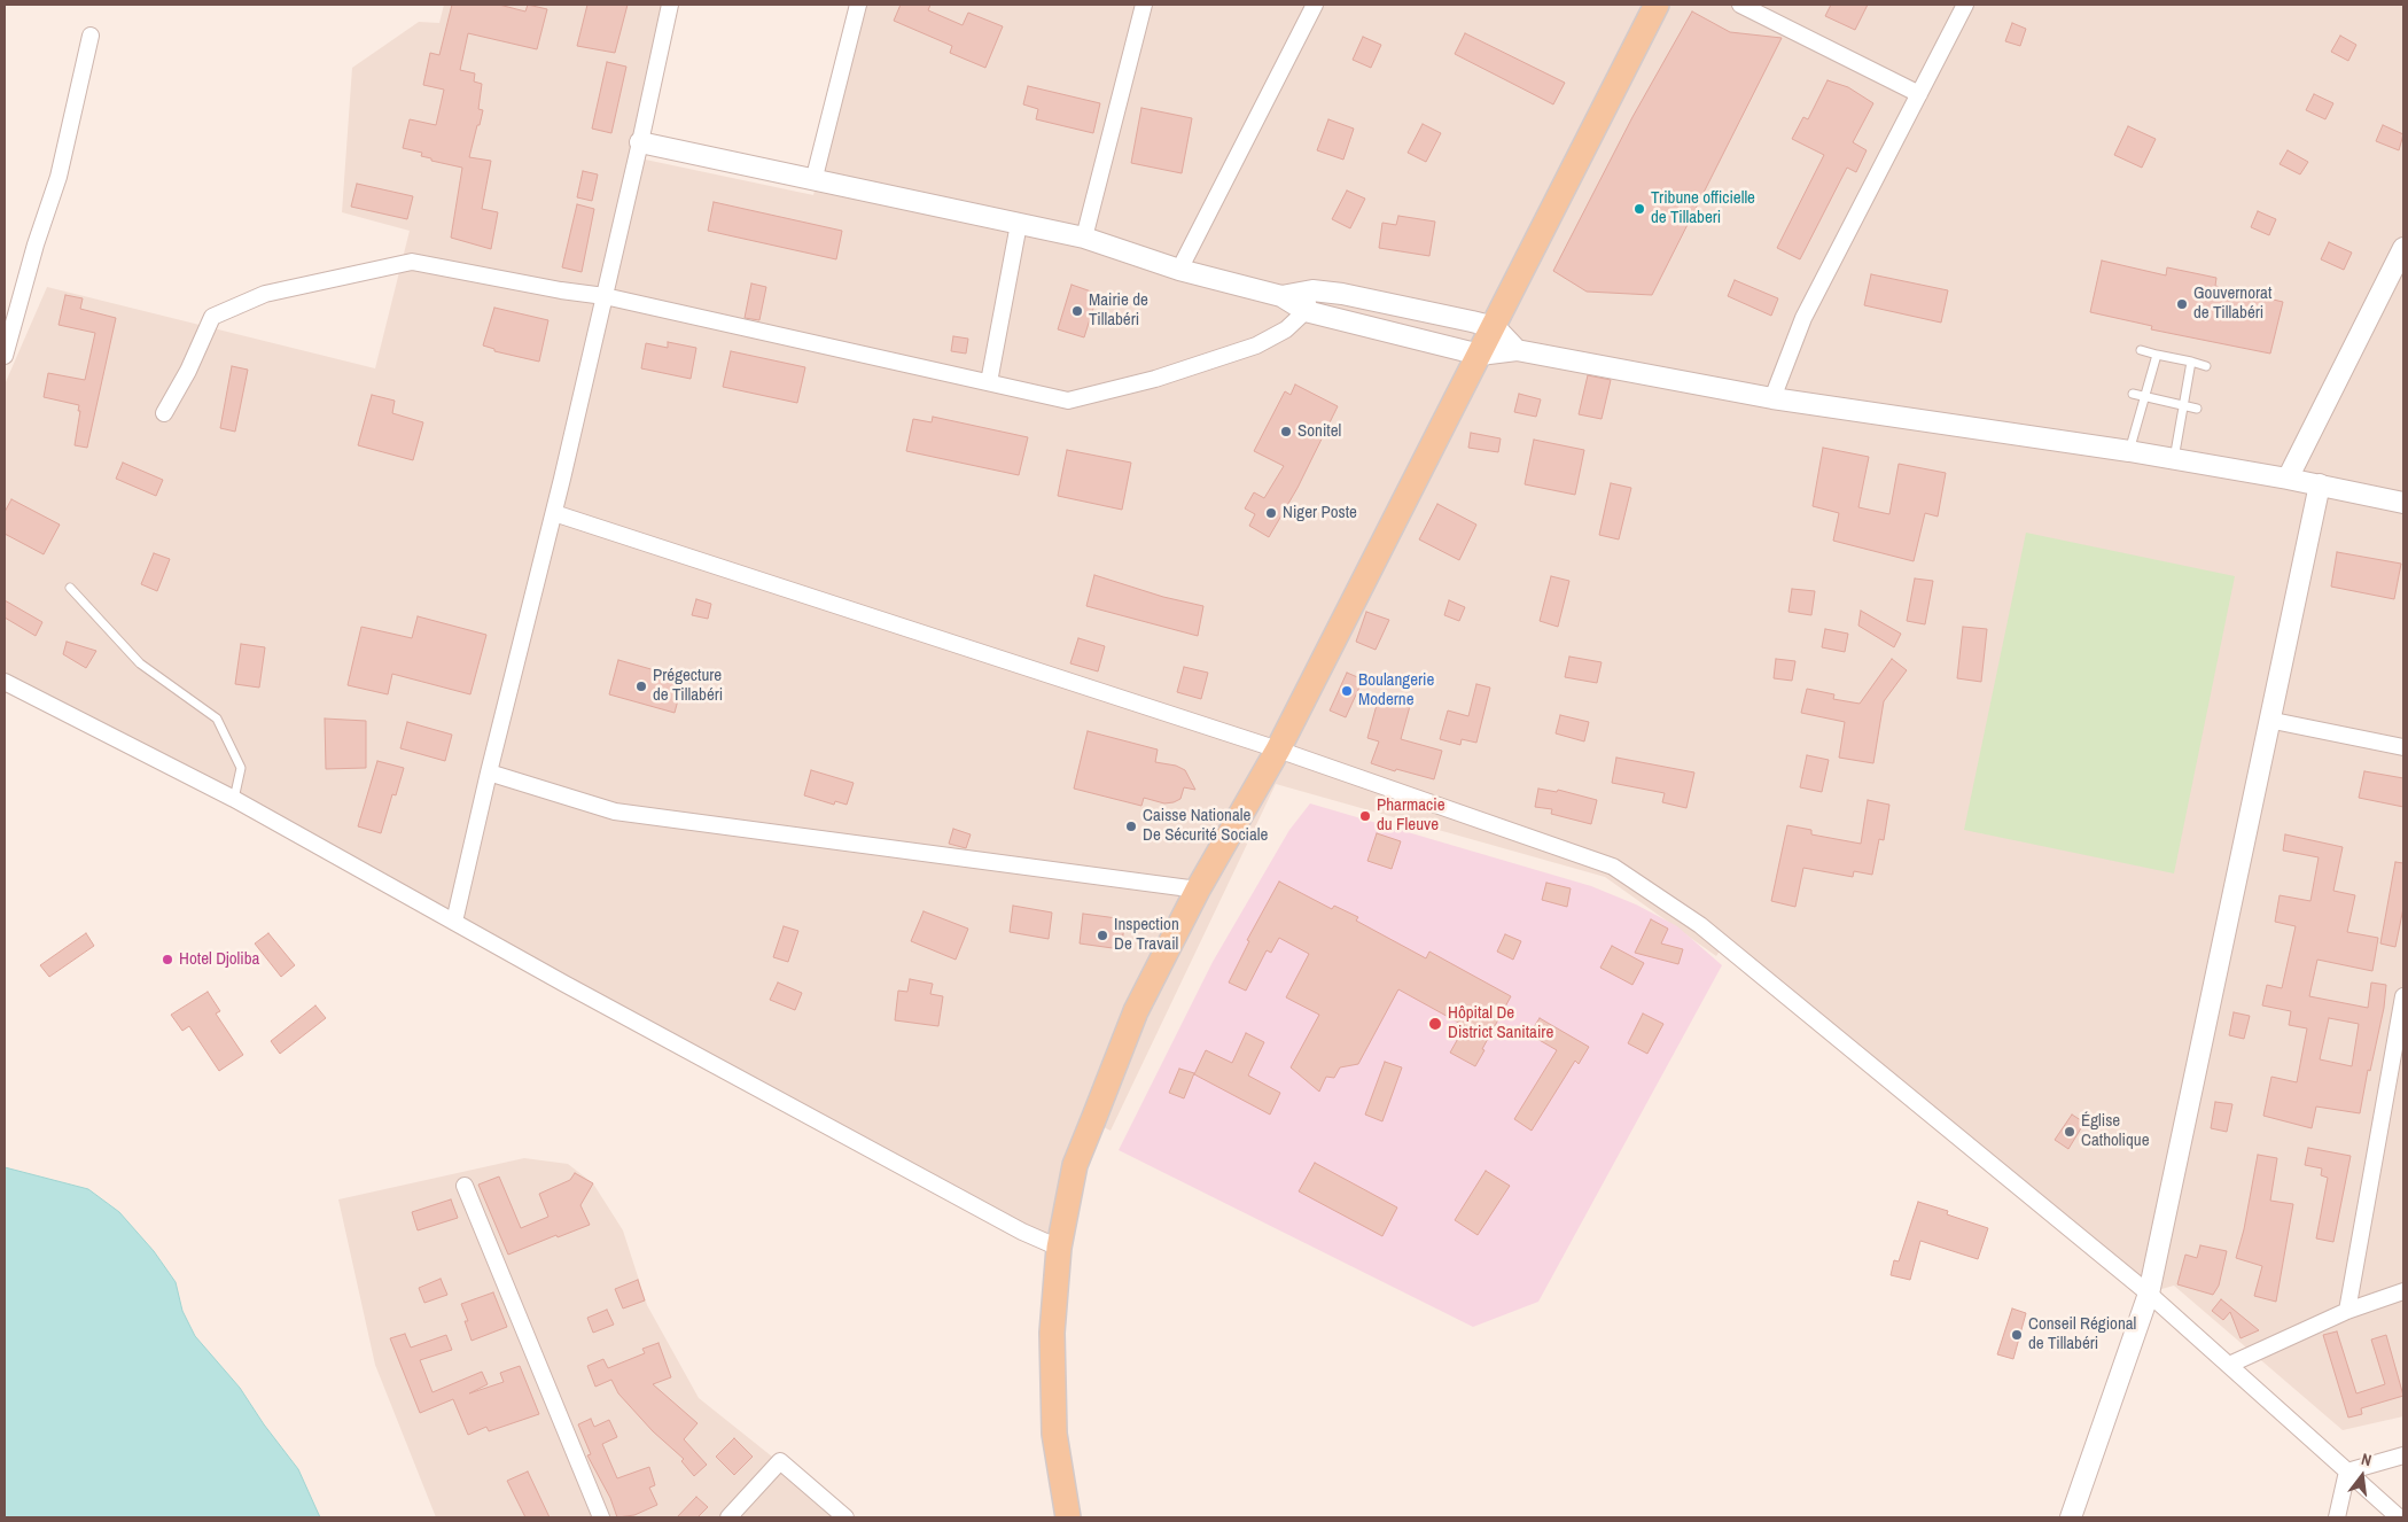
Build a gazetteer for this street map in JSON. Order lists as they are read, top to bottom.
{
  "places": [
    "Tribune officielle de Tillaberi",
    "Gouvernorat de Tillabéri",
    "Mairie de Tillabéri",
    "Sonitel",
    "Niger Poste",
    "Prégecture de Tillabéri",
    "Boulangerie Moderne",
    "Pharmacie du Fleuve",
    "Caisse Nationale De Sécurité Sociale",
    "Inspection De Travail",
    "Hotel Djoliba",
    "Hôpital De District Sanitaire",
    "Église Catholique",
    "Conseil Régional de Tillabéri"
  ],
  "north": "top"
}
